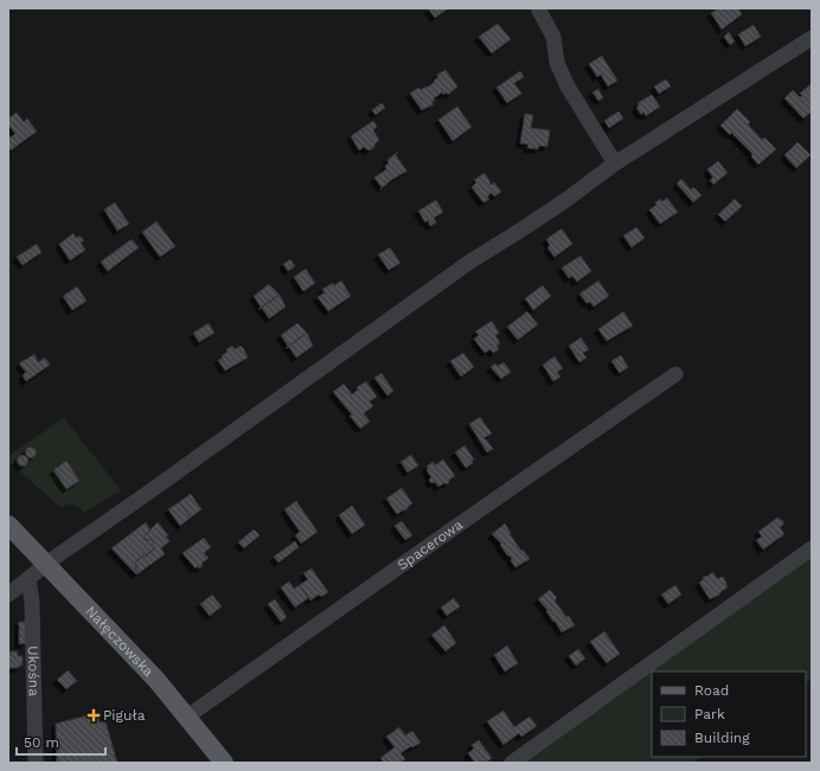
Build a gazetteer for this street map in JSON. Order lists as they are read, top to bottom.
{
  "streets": {
    "main road": ["Nałęczowska"],
    "street": ["Spacerowa", "Ukośna"]
  },
  "crossings": [
    ["Spacerowa", "Nałęczowska"]
  ],
  "places": {
    "health": ["Piguła"]
  },
  "legend": ["Road", "Park", "Building"],
  "scale_bar": "50 m"
}
